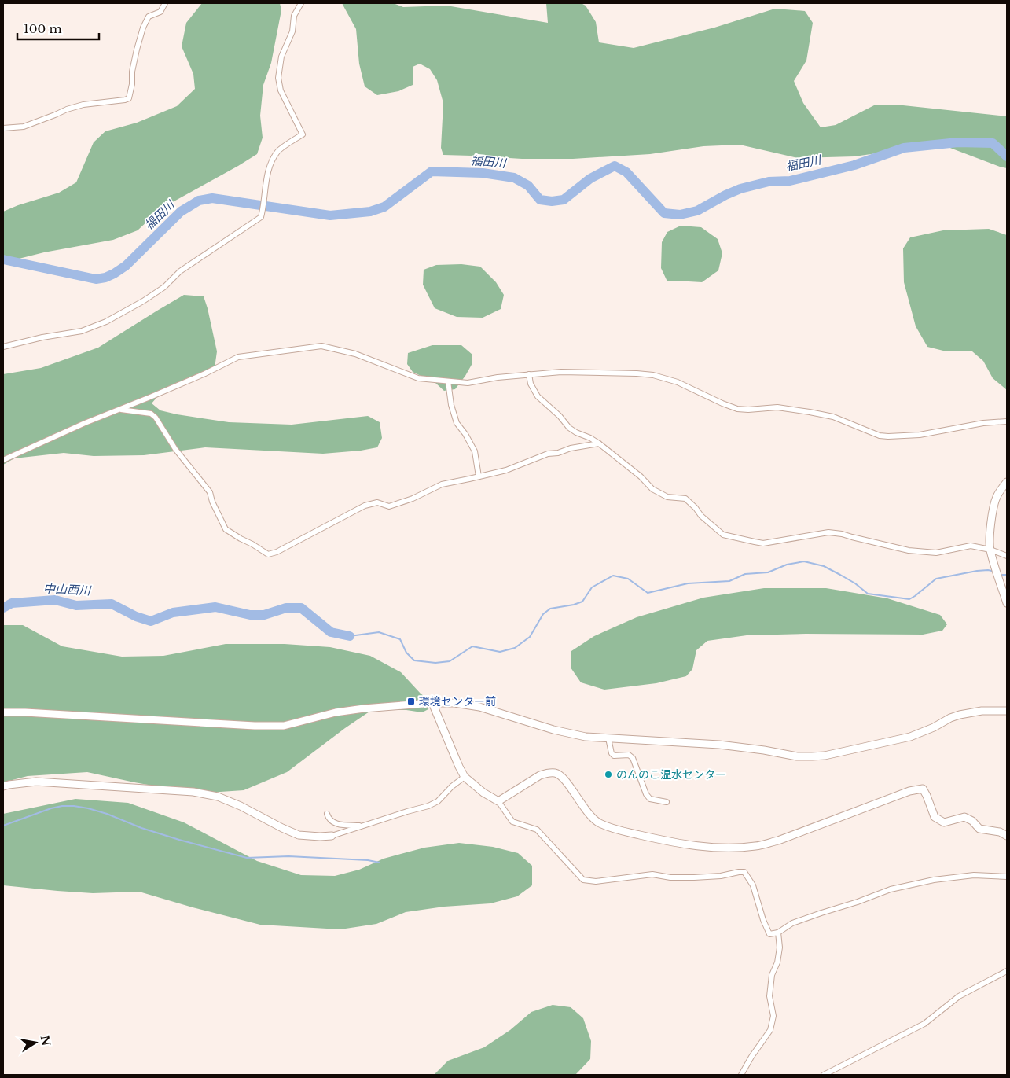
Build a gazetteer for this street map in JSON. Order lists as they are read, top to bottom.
{
  "water": ["福田川", "中山西川"],
  "places": {
    "transit": ["環境センター前"],
    "other": ["のんのこ温水センター"]
  },
  "scale_bar": "100 m",
  "north": "right"
}
